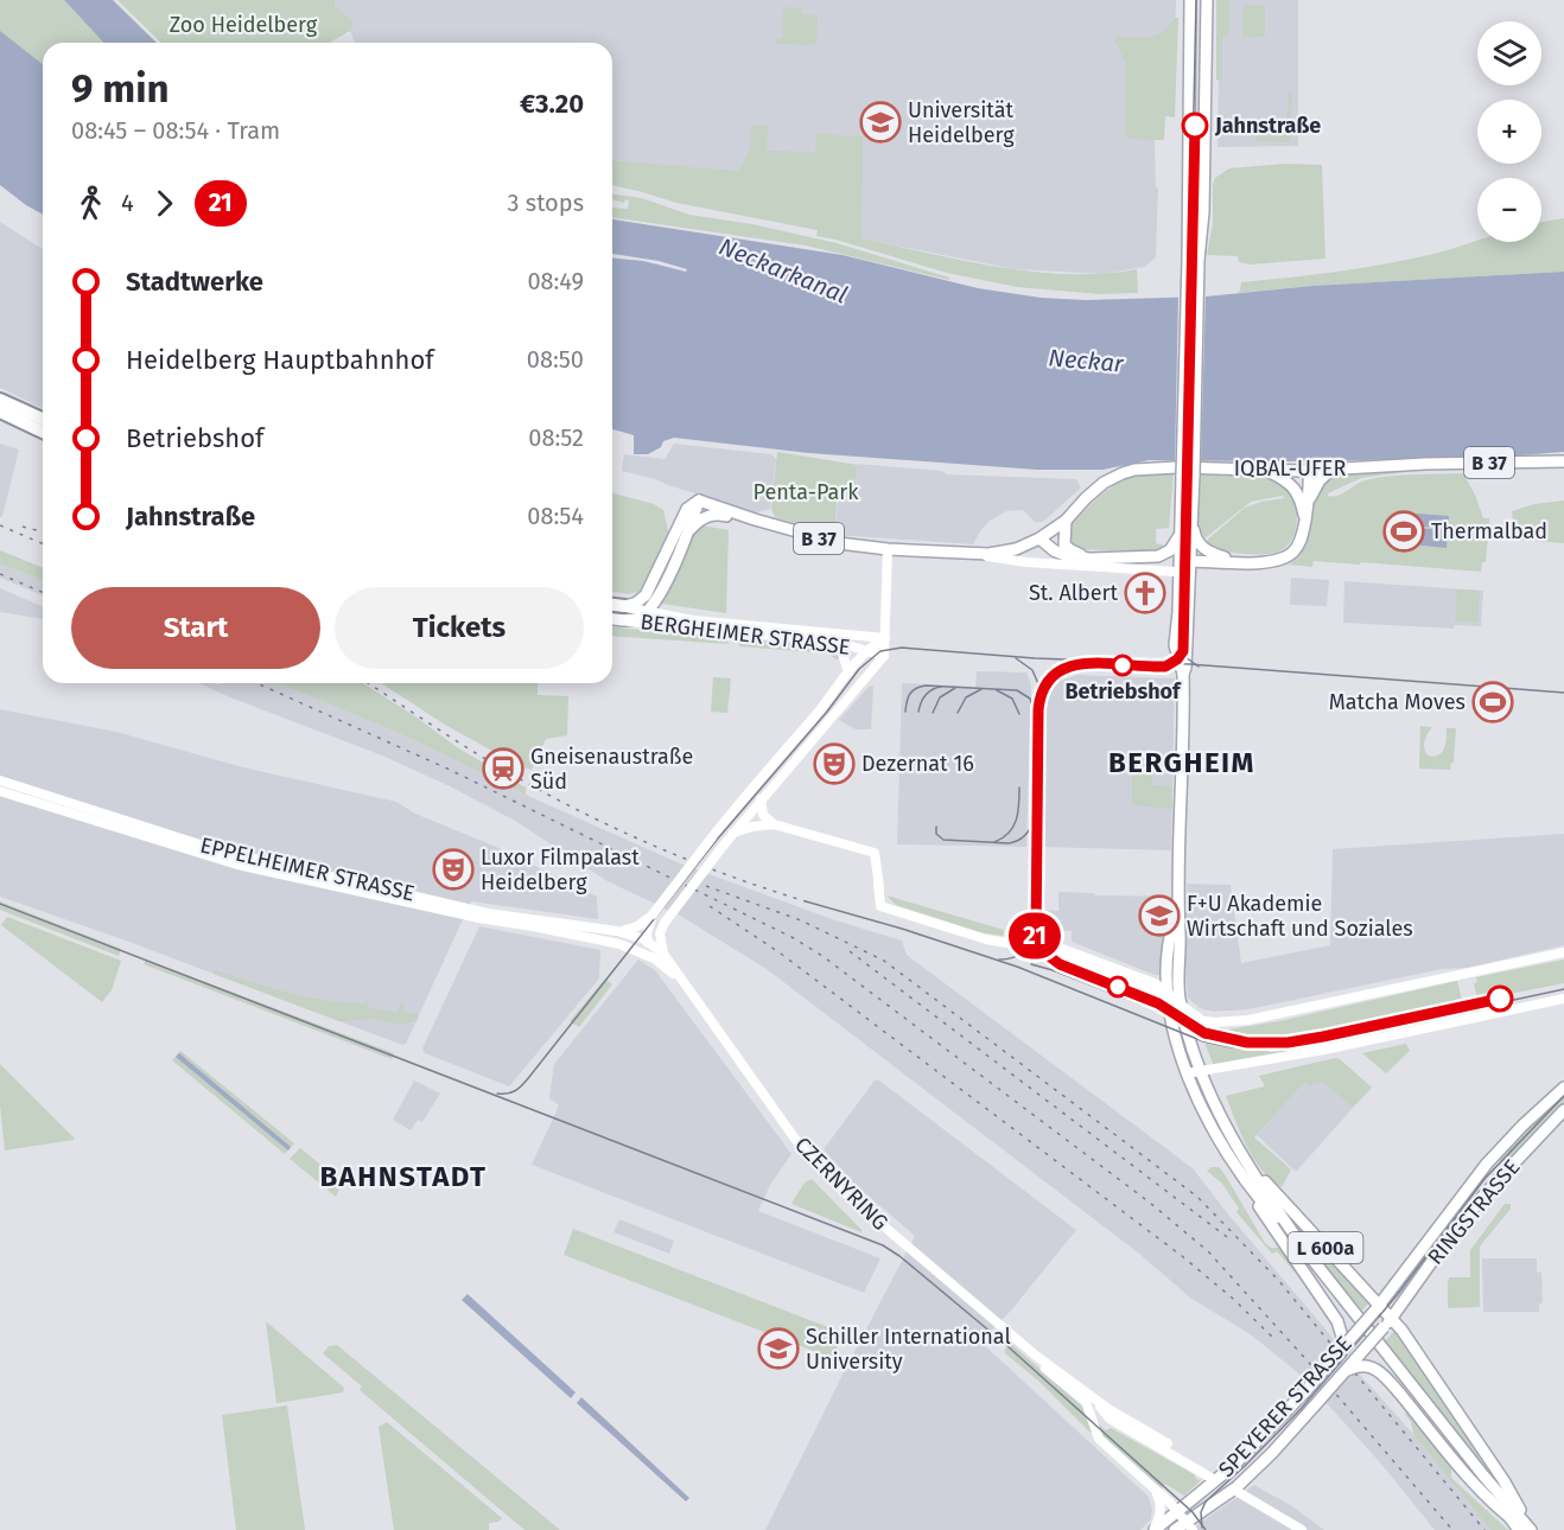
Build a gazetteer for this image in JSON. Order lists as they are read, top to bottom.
{
  "streets": {
    "main road": [
      "B 37",
      "IQBAL-UFER",
      "BERGHEIMER STRASSE",
      "EPPELHEIMER STRASSE",
      "CZERNYRING",
      "RINGSTRASSE",
      "L 600a",
      "SPEYERER STRASSE"
    ]
  },
  "crossings": [
    ["B 37", "IQBAL-UFER"],
    ["B 37", "BERGHEIMER STRASSE"],
    ["EPPELHEIMER STRASSE", "CZERNYRING"],
    ["CZERNYRING", "SPEYERER STRASSE"],
    ["RINGSTRASSE", "L 600a"],
    ["RINGSTRASSE", "SPEYERER STRASSE"],
    ["L 600a", "SPEYERER STRASSE"]
  ],
  "districts": ["BERGHEIM", "BAHNSTADT"],
  "water": ["Neckarkanal", "Neckar"],
  "parks": ["Zoo Heidelberg", "Penta-Park"],
  "places": {
    "school or university": ["Universität Heidelberg", "F+U Akademie Wirtschaft und Soziales", "Schiller International University"],
    "other": ["Jahnstraße", "Betriebshof"],
    "sports": ["Thermalbad", "Matcha Moves"],
    "church": ["St. Albert"],
    "theatre": ["Dezernat 16", "Luxor Filmpalast Heidelberg"],
    "station": ["Gneisenaustraße Süd"]
  },
  "lines": ["tram line 21"],
  "page": {
    "on_map": "21",
    "map_buttons": ["+", "−"],
    "heading": ["9 min", "08:45 – 08:54 · Tram", "€3.20"],
    "legs": ["4", "21", "3 stops"],
    "list": [
      {
        "name": "Stadtwerke",
        "value": "08:49"
      },
      {
        "name": "Heidelberg Hauptbahnhof",
        "value": "08:50"
      },
      {
        "name": "Betriebshof",
        "value": "08:52"
      },
      {
        "name": "Jahnstraße",
        "value": "08:54"
      }
    ],
    "buttons": ["Start", "Tickets"]
  }
}
